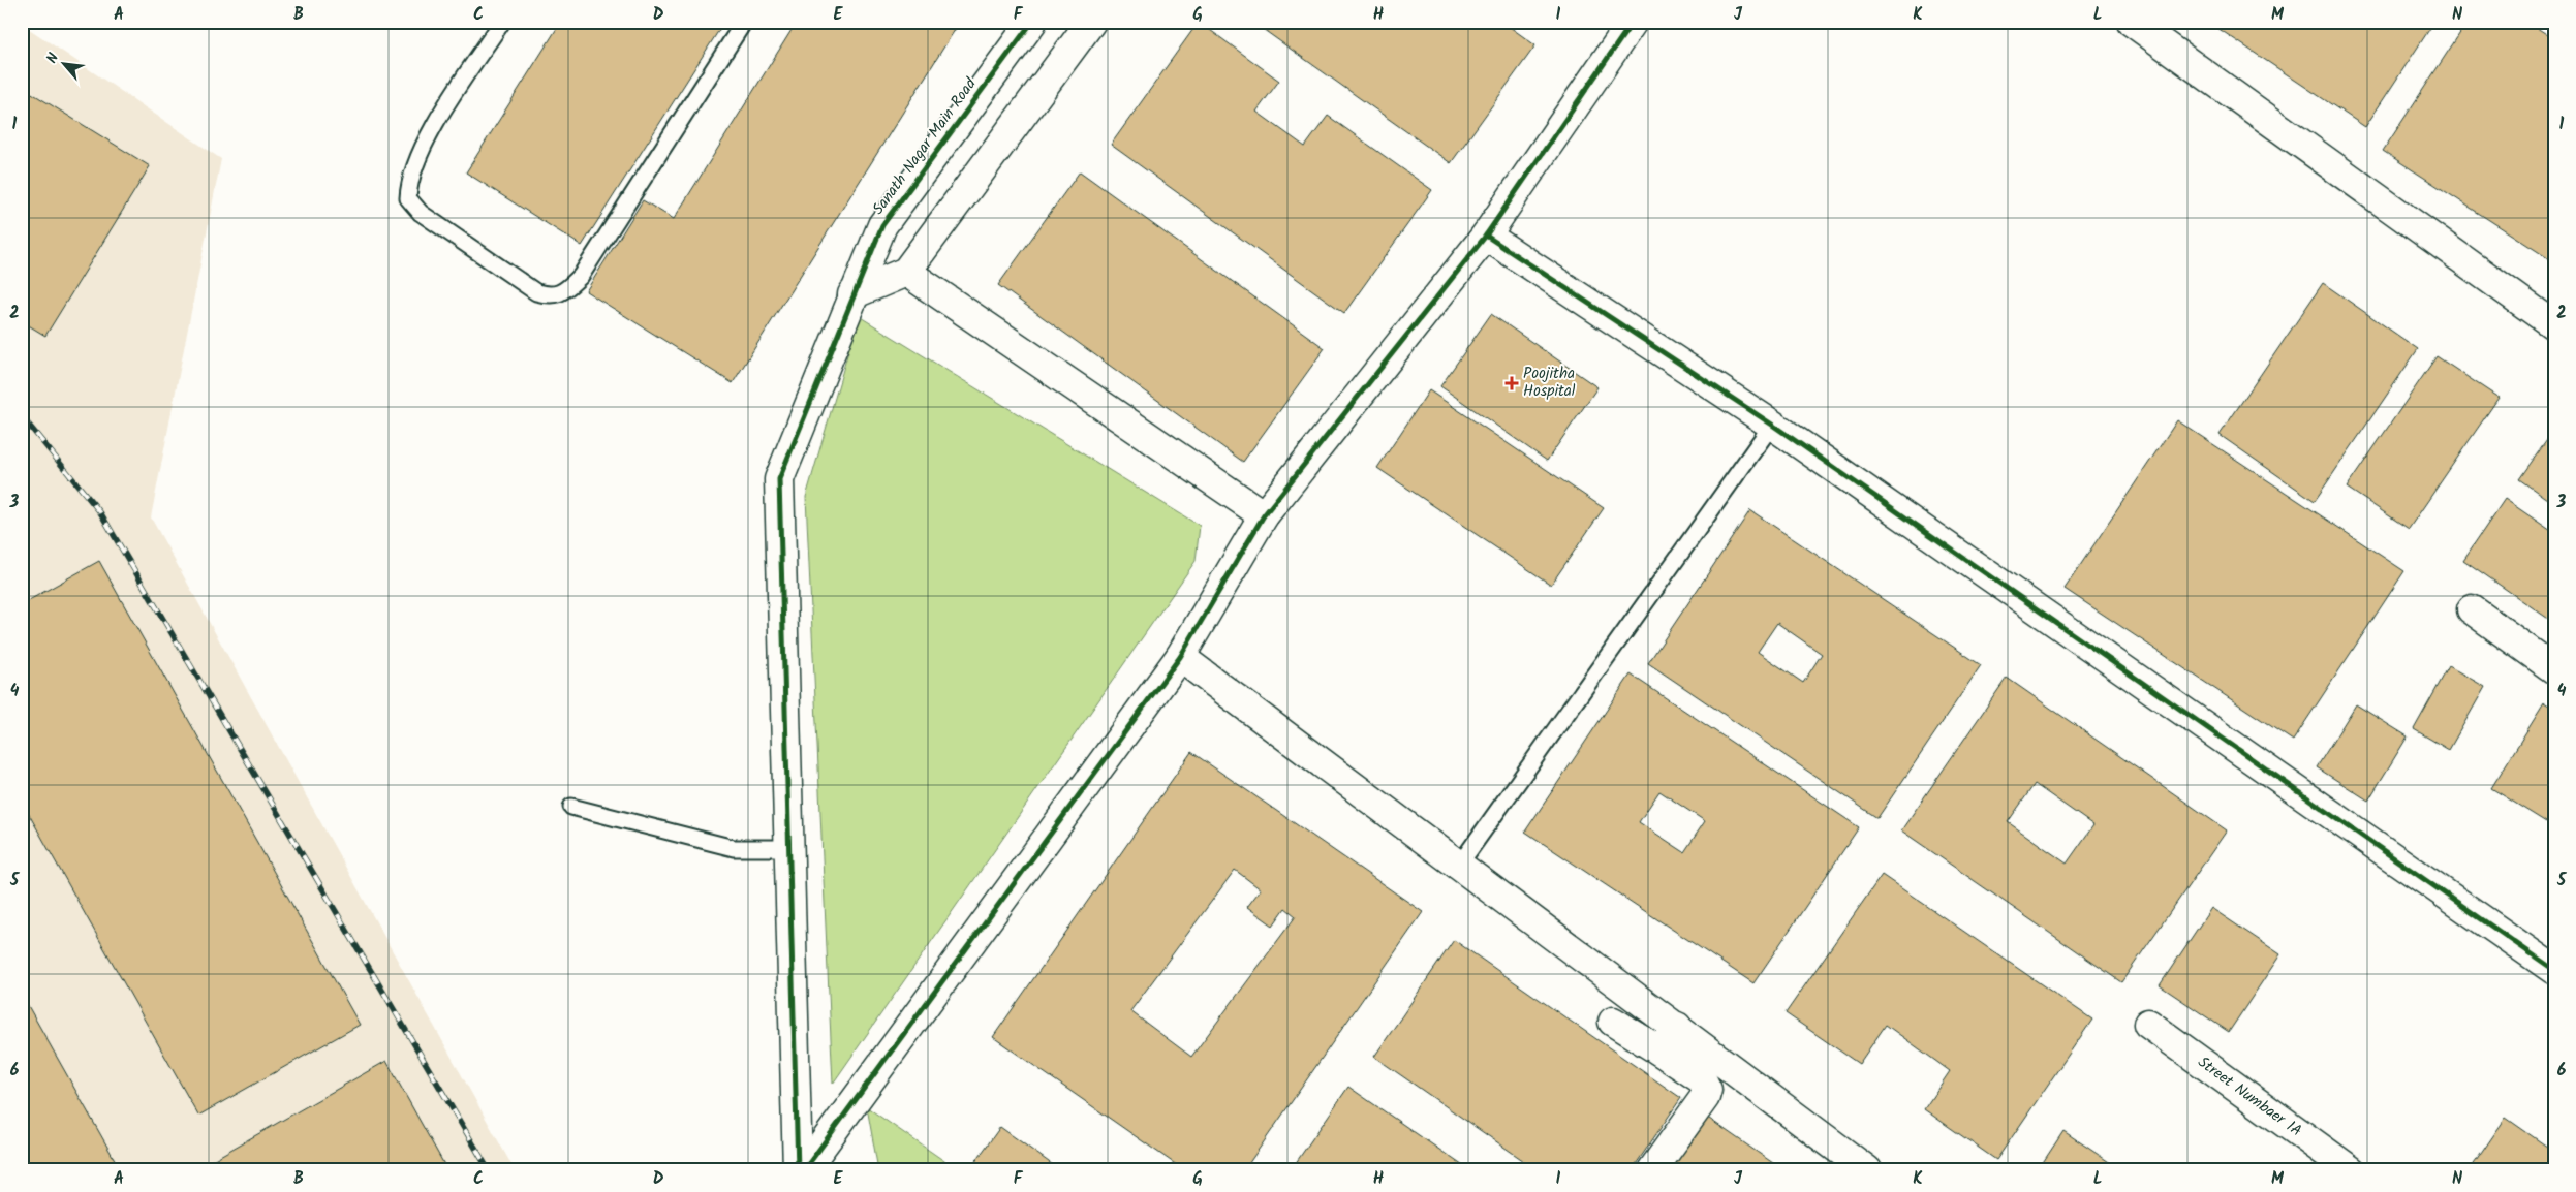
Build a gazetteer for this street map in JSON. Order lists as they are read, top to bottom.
{
  "streets": {
    "street": ["Sanath Nagar Main Road", "Street Numbaer 1A"]
  },
  "places": {
    "health": ["Poojitha Hospital"]
  },
  "north": "top left",
  "grid": {
    "columns": [
      "A",
      "B",
      "C",
      "D",
      "E",
      "F",
      "G",
      "H",
      "I",
      "J",
      "K",
      "L",
      "M",
      "N"
    ],
    "rows": [
      "1",
      "2",
      "3",
      "4",
      "5",
      "6"
    ]
  }
}
